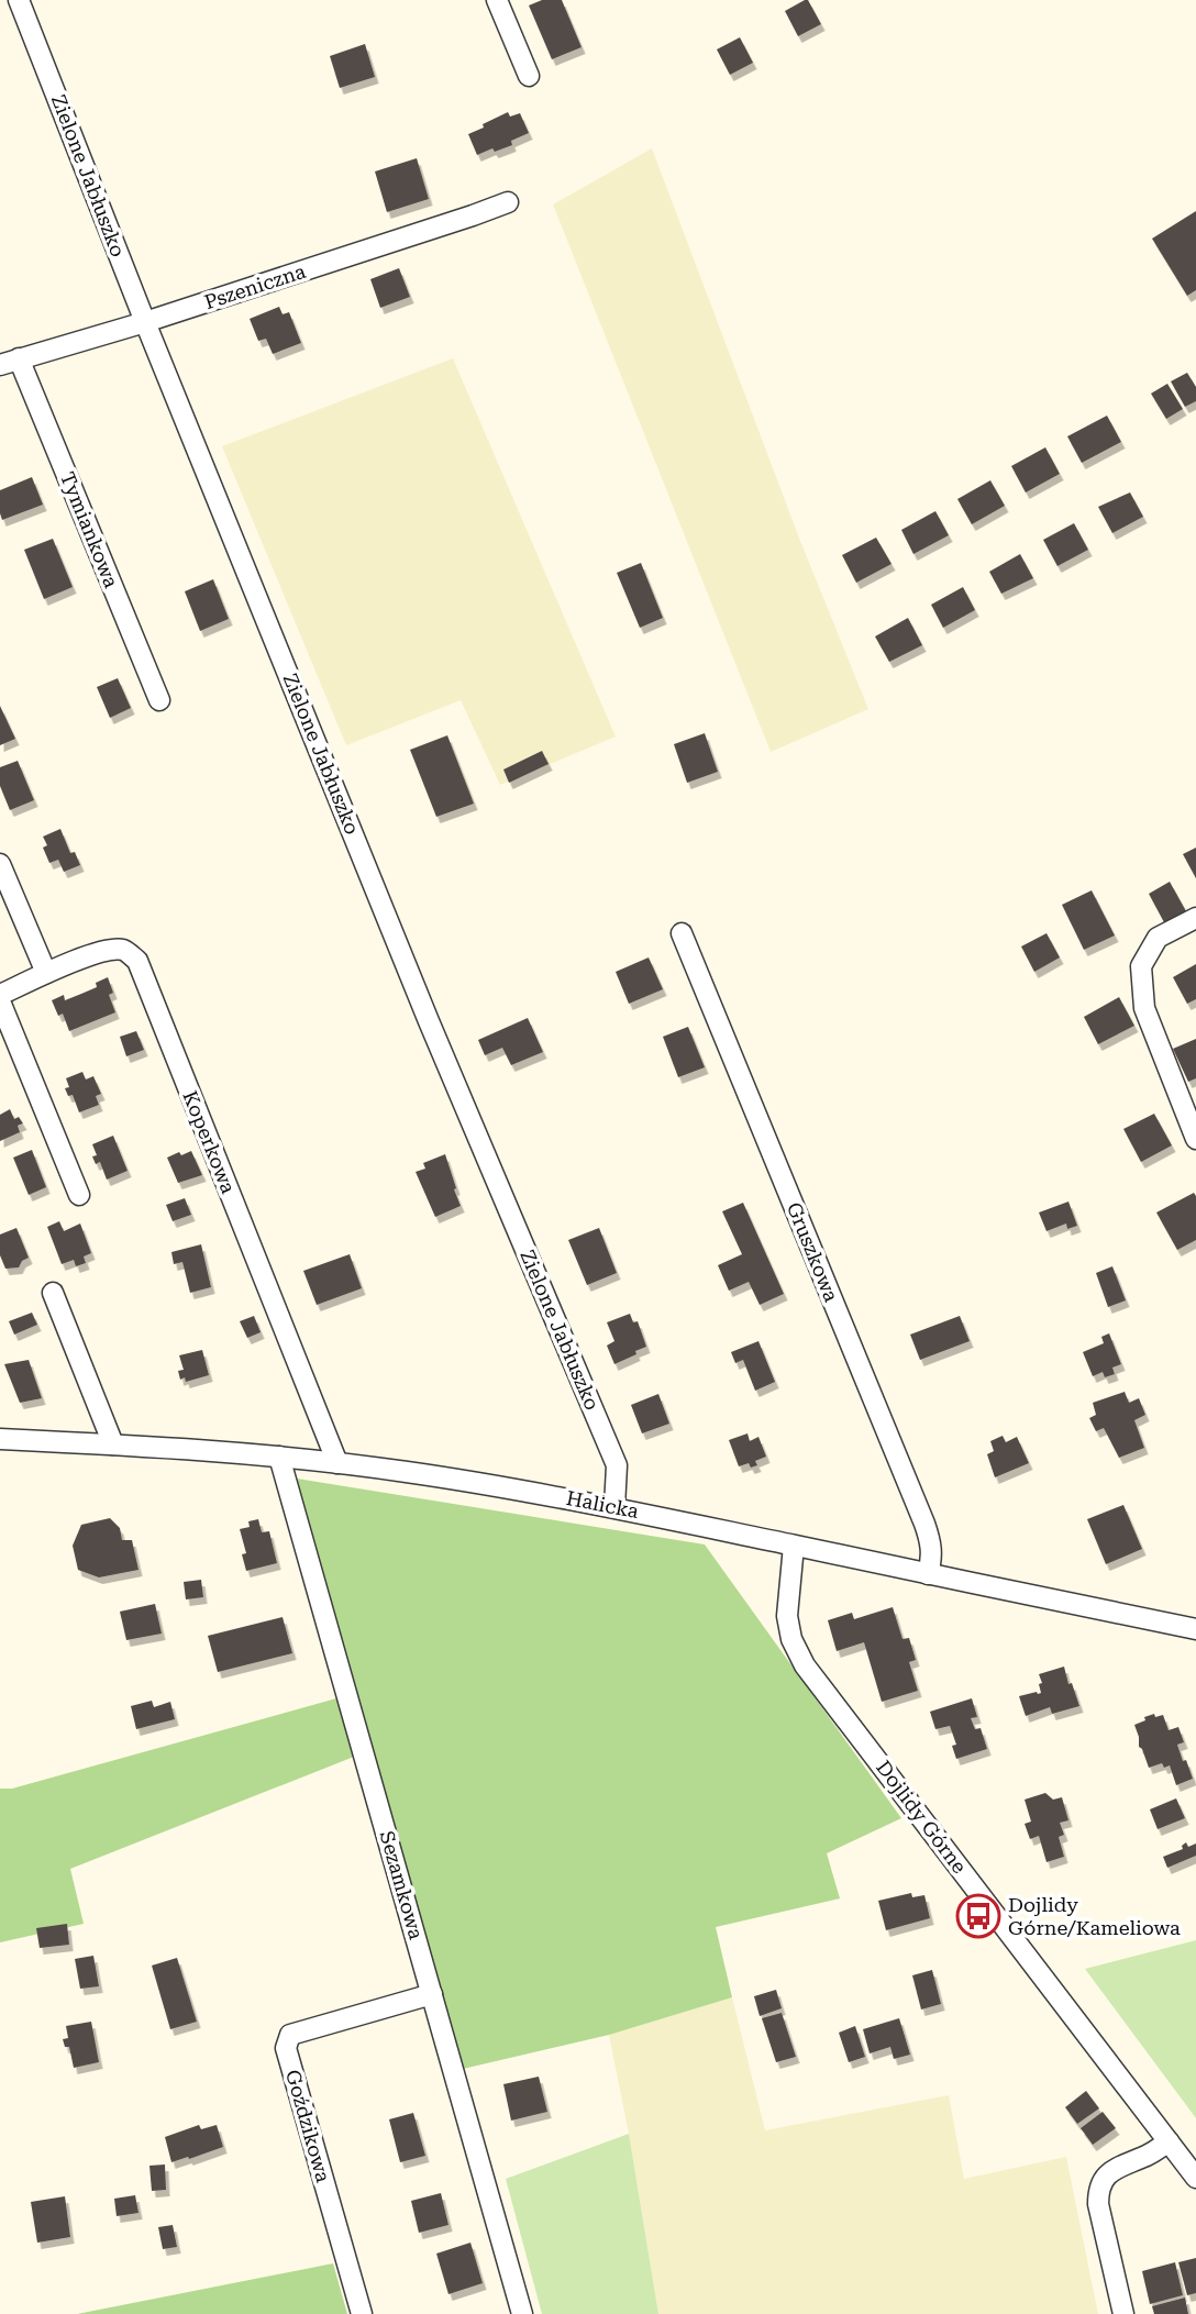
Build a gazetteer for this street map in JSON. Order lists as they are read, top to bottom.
{
  "streets": {
    "street": [
      "Zielone Jabłuszko",
      "Pszeniczna",
      "Tymiankowa",
      "Koperkowa",
      "Gruszkowa",
      "Halicka",
      "Dojlidy Górne",
      "Sezamkowa",
      "Goździkowa"
    ]
  },
  "crossings": [
    ["Zielone Jabłuszko", "Pszeniczna"],
    ["Zielone Jabłuszko", "Halicka"],
    ["Pszeniczna", "Tymiankowa"],
    ["Koperkowa", "Halicka"],
    ["Gruszkowa", "Halicka"],
    ["Halicka", "Dojlidy Górne"],
    ["Halicka", "Sezamkowa"],
    ["Sezamkowa", "Goździkowa"]
  ],
  "places": {
    "bus stop": ["Dojlidy Górne/Kameliowa"]
  }
}
